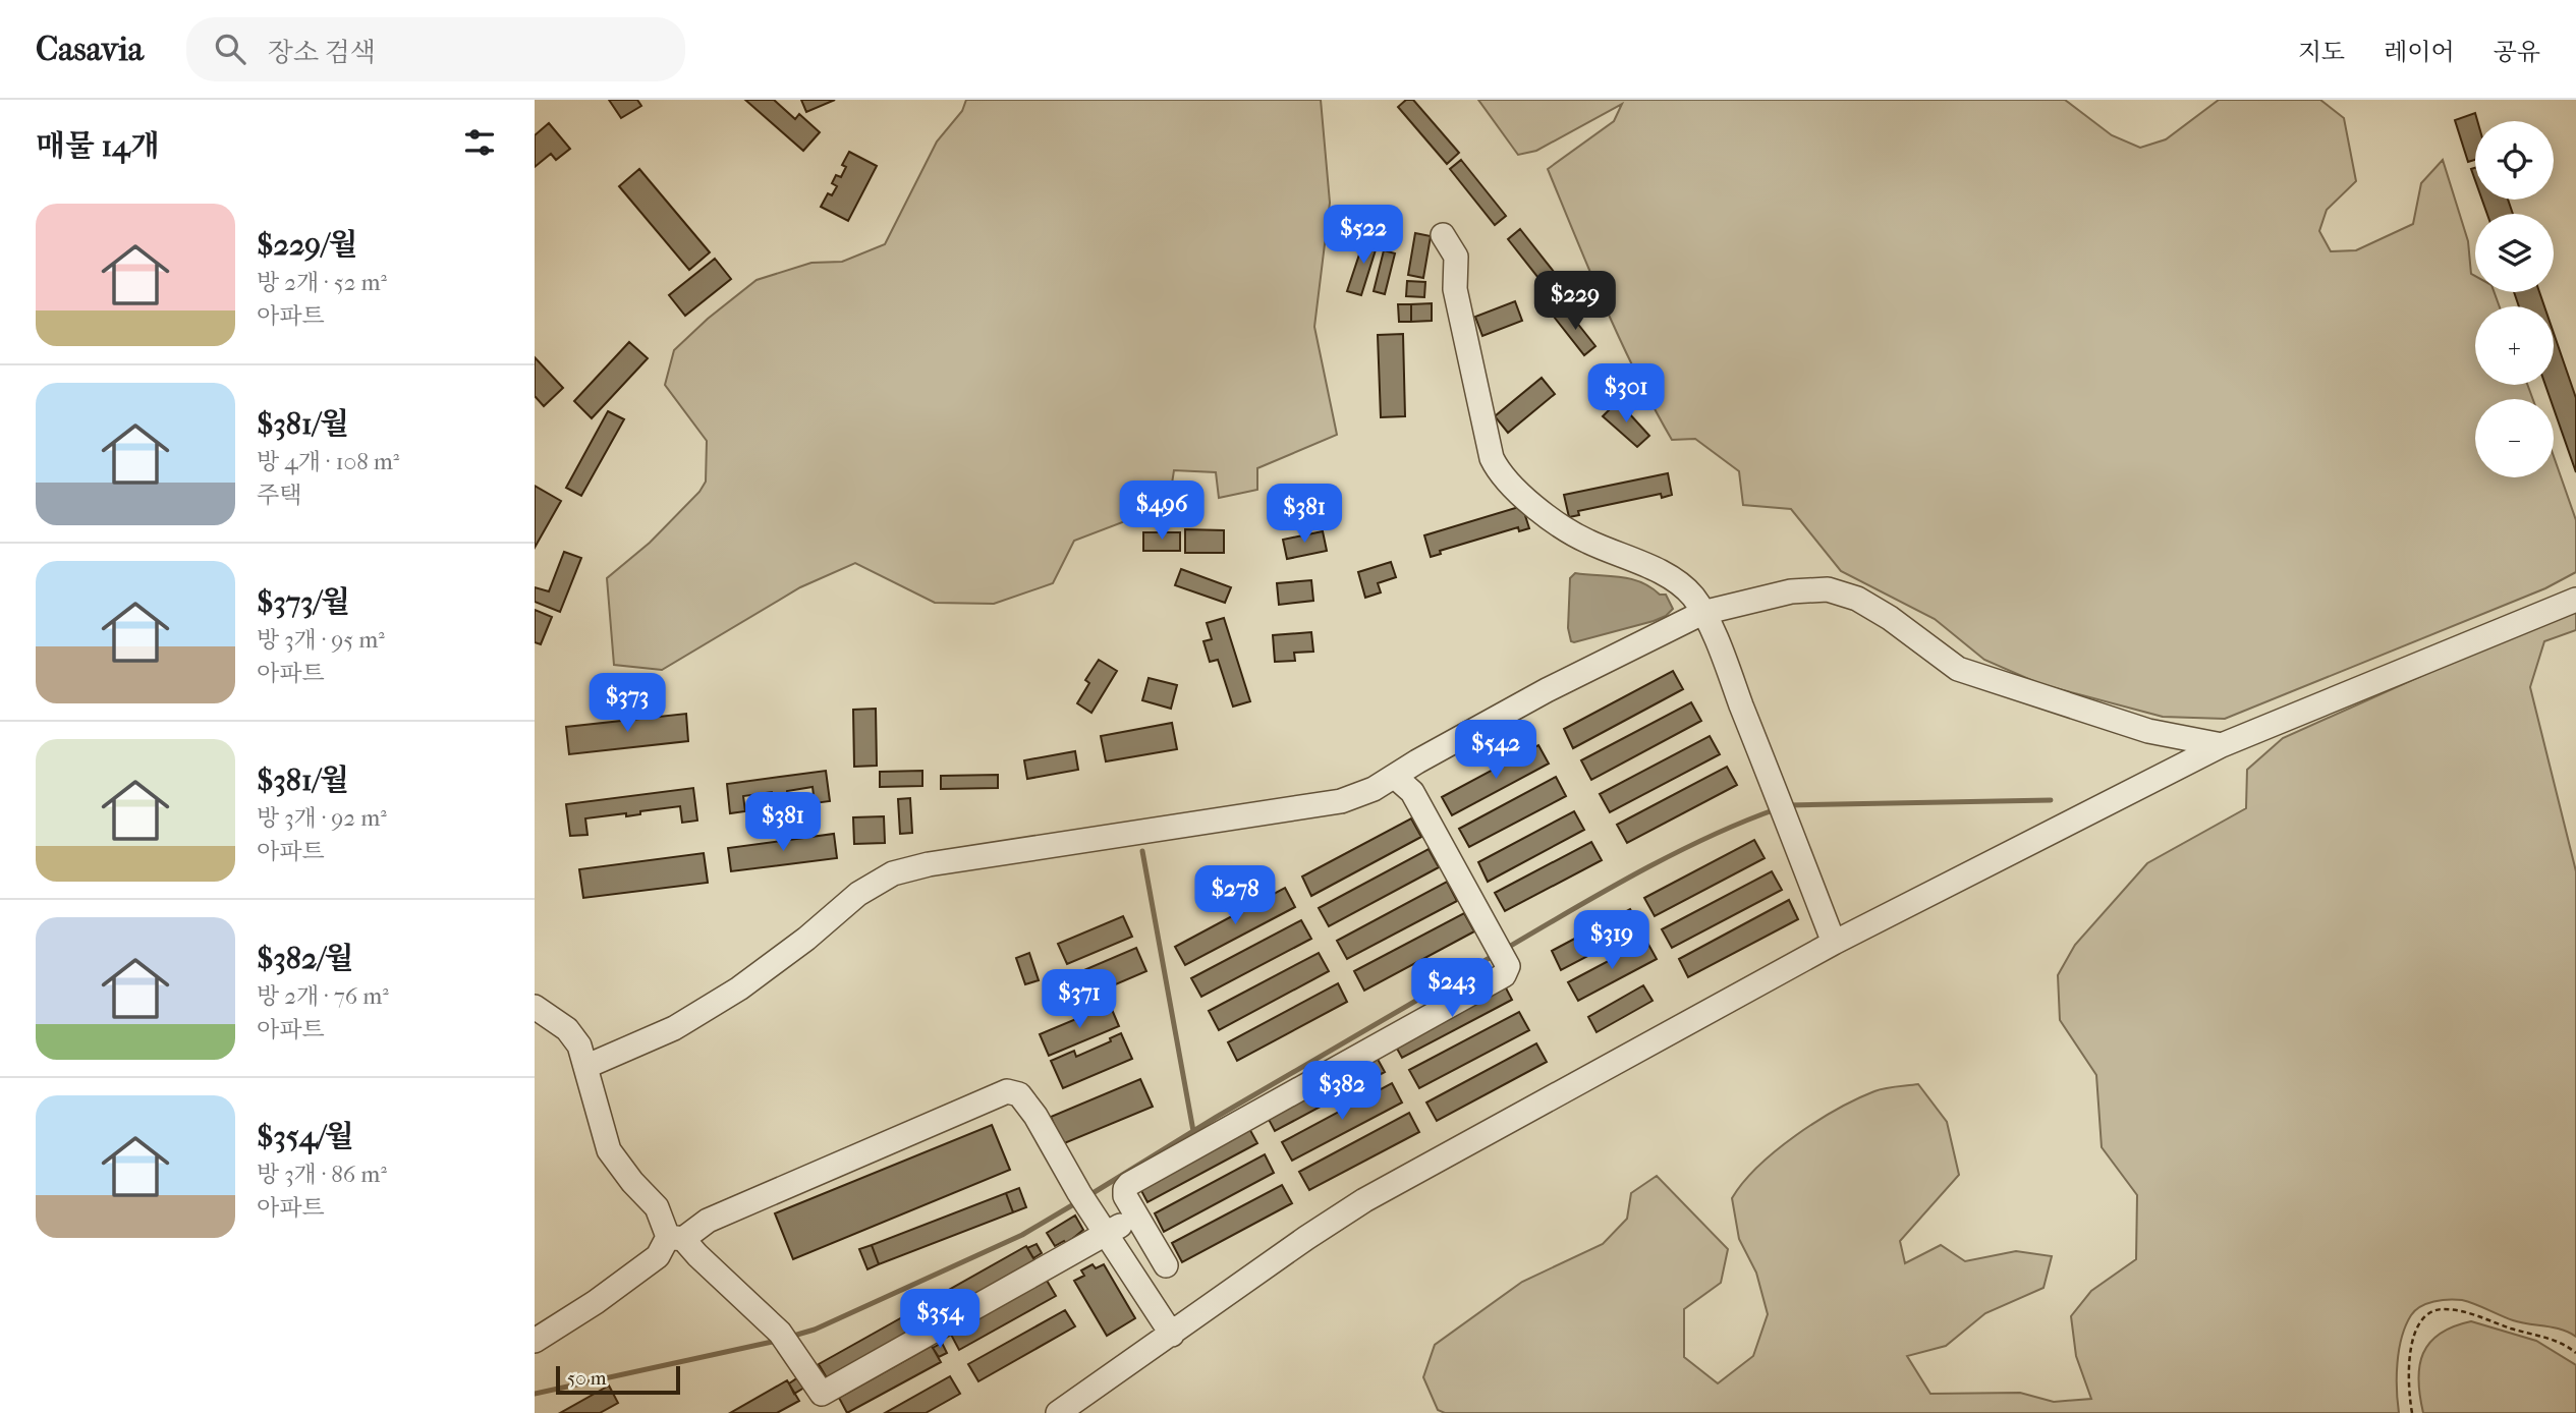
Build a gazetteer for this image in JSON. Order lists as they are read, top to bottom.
{
  "scale_bar": "50 m",
  "page": {
    "header": "Casavia",
    "search": "장소 검색",
    "nav": ["지도", "레이어", "공유"],
    "heading": "매물 14개",
    "map_buttons": ["+", "−"],
    "list": [
      {
        "name": "$229/월",
        "note": "방 2개 · 52 m² · 아파트"
      },
      {
        "name": "$381/월",
        "note": "방 4개 · 108 m² · 주택"
      },
      {
        "name": "$373/월",
        "note": "방 3개 · 95 m² · 아파트"
      },
      {
        "name": "$381/월",
        "note": "방 3개 · 92 m² · 아파트"
      },
      {
        "name": "$382/월",
        "note": "방 2개 · 76 m² · 아파트"
      },
      {
        "name": "$354/월",
        "note": "방 3개 · 86 m² · 아파트"
      }
    ],
    "price": [
      "$522",
      "$229",
      "$301",
      "$496",
      "$381",
      "$373",
      "$542",
      "$381",
      "$278",
      "$319",
      "$243",
      "$371",
      "$382",
      "$354"
    ],
    "scale": "50 m"
  }
}
